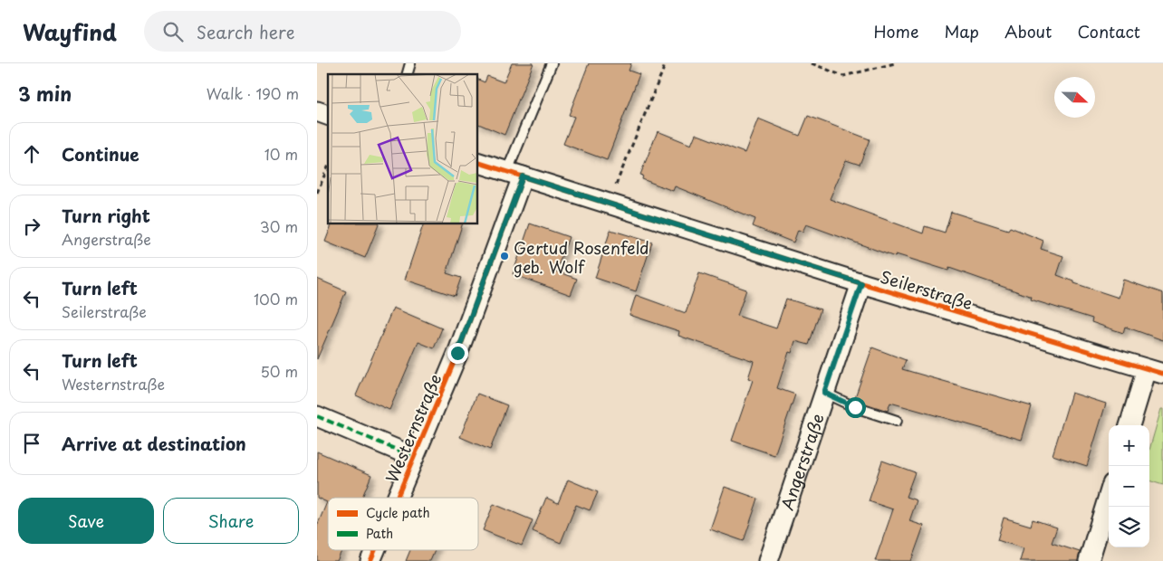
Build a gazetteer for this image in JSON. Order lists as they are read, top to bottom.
{
  "streets": {
    "street": ["Seilerstraße", "Westernstraße", "Angerstraße"]
  },
  "crossings": [
    ["Seilerstraße", "Westernstraße"],
    ["Seilerstraße", "Angerstraße"]
  ],
  "places": ["Gertud Rosenfeld geb. Wolf"],
  "legend": ["Cycle path", "Path"],
  "north": "right",
  "page": {
    "header": "Wayfind",
    "search": "Search here",
    "nav": [
      "Home",
      "Map",
      "About",
      "Contact"
    ],
    "heading": ["3 min", "Walk · 190 m"],
    "list": [
      ["Continue", "10 m"],
      ["Turn right", "Angerstraße", "30 m"],
      ["Turn left", "Seilerstraße", "100 m"],
      ["Turn left", "Westernstraße", "50 m"],
      "Arrive at destination"
    ],
    "map_buttons": ["+", "−"],
    "buttons": ["Save", "Share"]
  }
}
